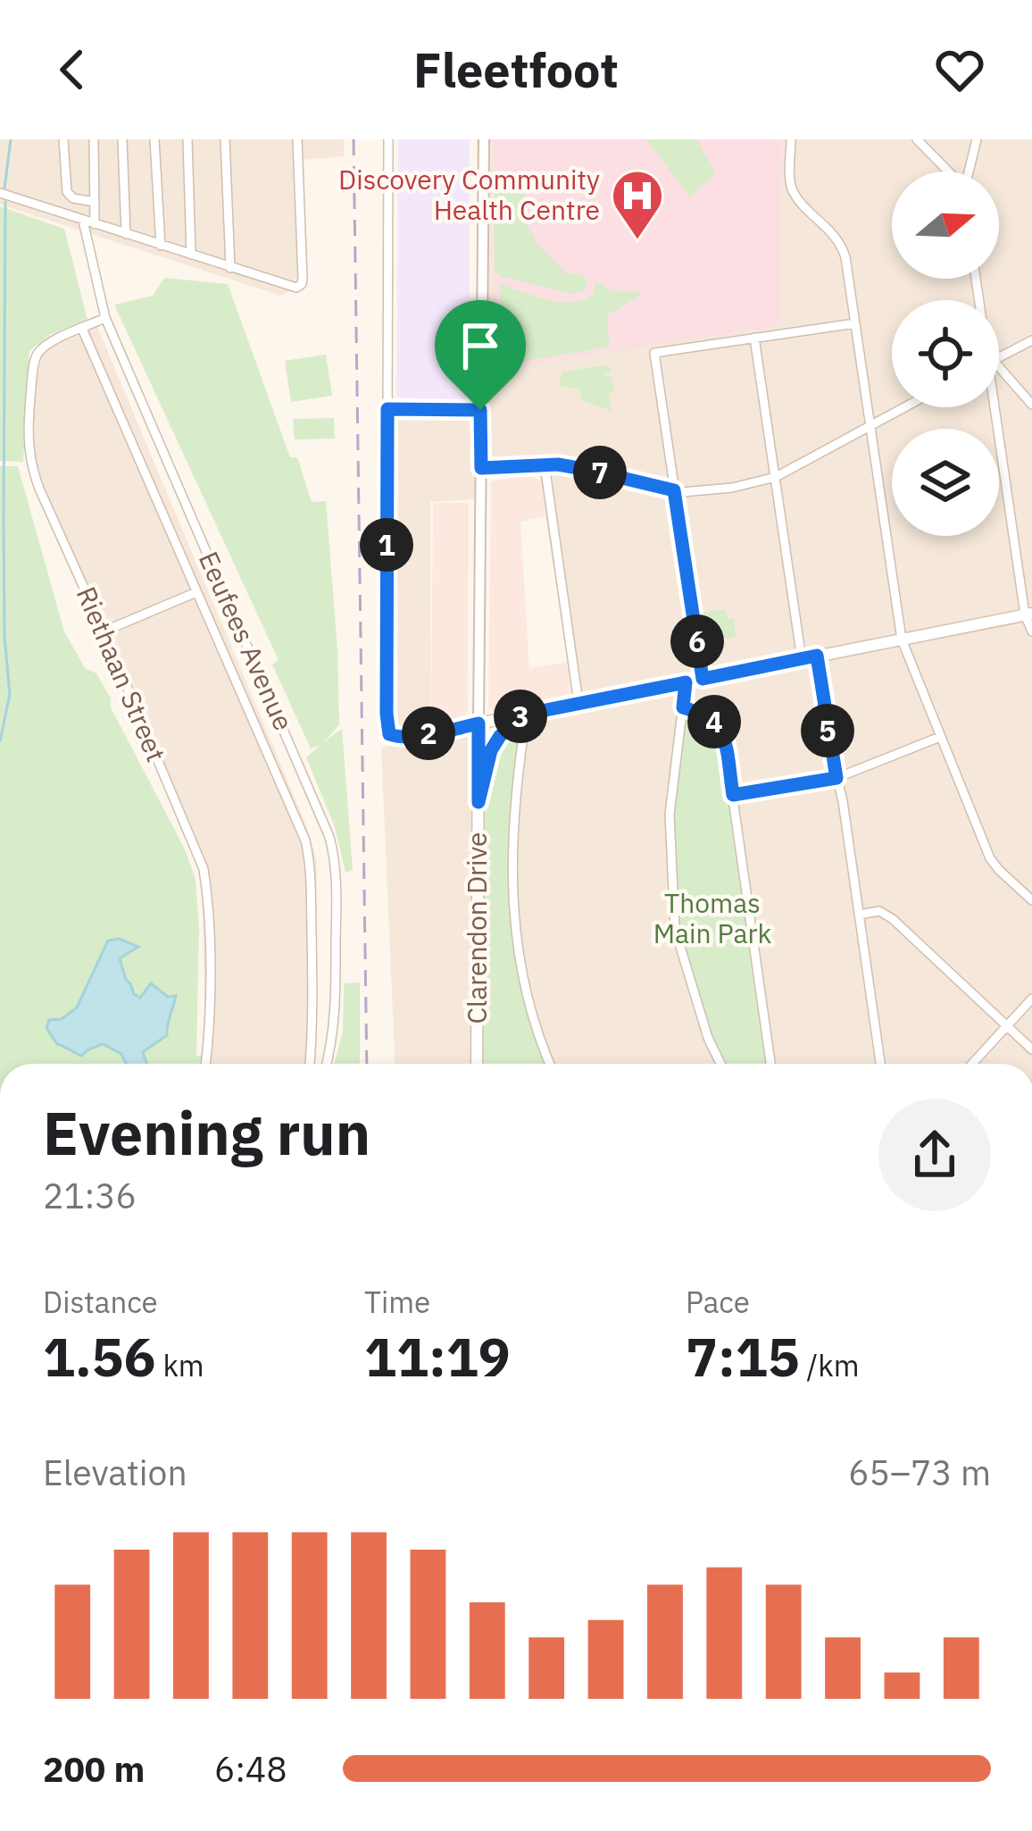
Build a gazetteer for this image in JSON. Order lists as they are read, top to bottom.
{
  "streets": {
    "main road": ["Clarendon Drive"],
    "street": ["Eeufees Avenue", "Riethaan Street"]
  },
  "crossings": [
    ["Eeufees Avenue", "Riethaan Street"]
  ],
  "parks": ["Thomas Main Park"],
  "places": {
    "hospital": ["Discovery Community Health Centre"]
  },
  "north": "right",
  "page": {
    "header": "Fleetfoot",
    "pins": [
      "7",
      "1",
      "6",
      "3",
      "4",
      "5",
      "2"
    ],
    "heading": ["Evening run", "21:36"],
    "stats": [
      ["Distance", "1.56 km"],
      ["Time", "11:19"],
      ["Pace", "7:15 /km"]
    ],
    "chart": ["Elevation", "65–73 m"],
    "list": [
      {
        "name": "200 m",
        "note": "6:48"
      }
    ]
  }
}
